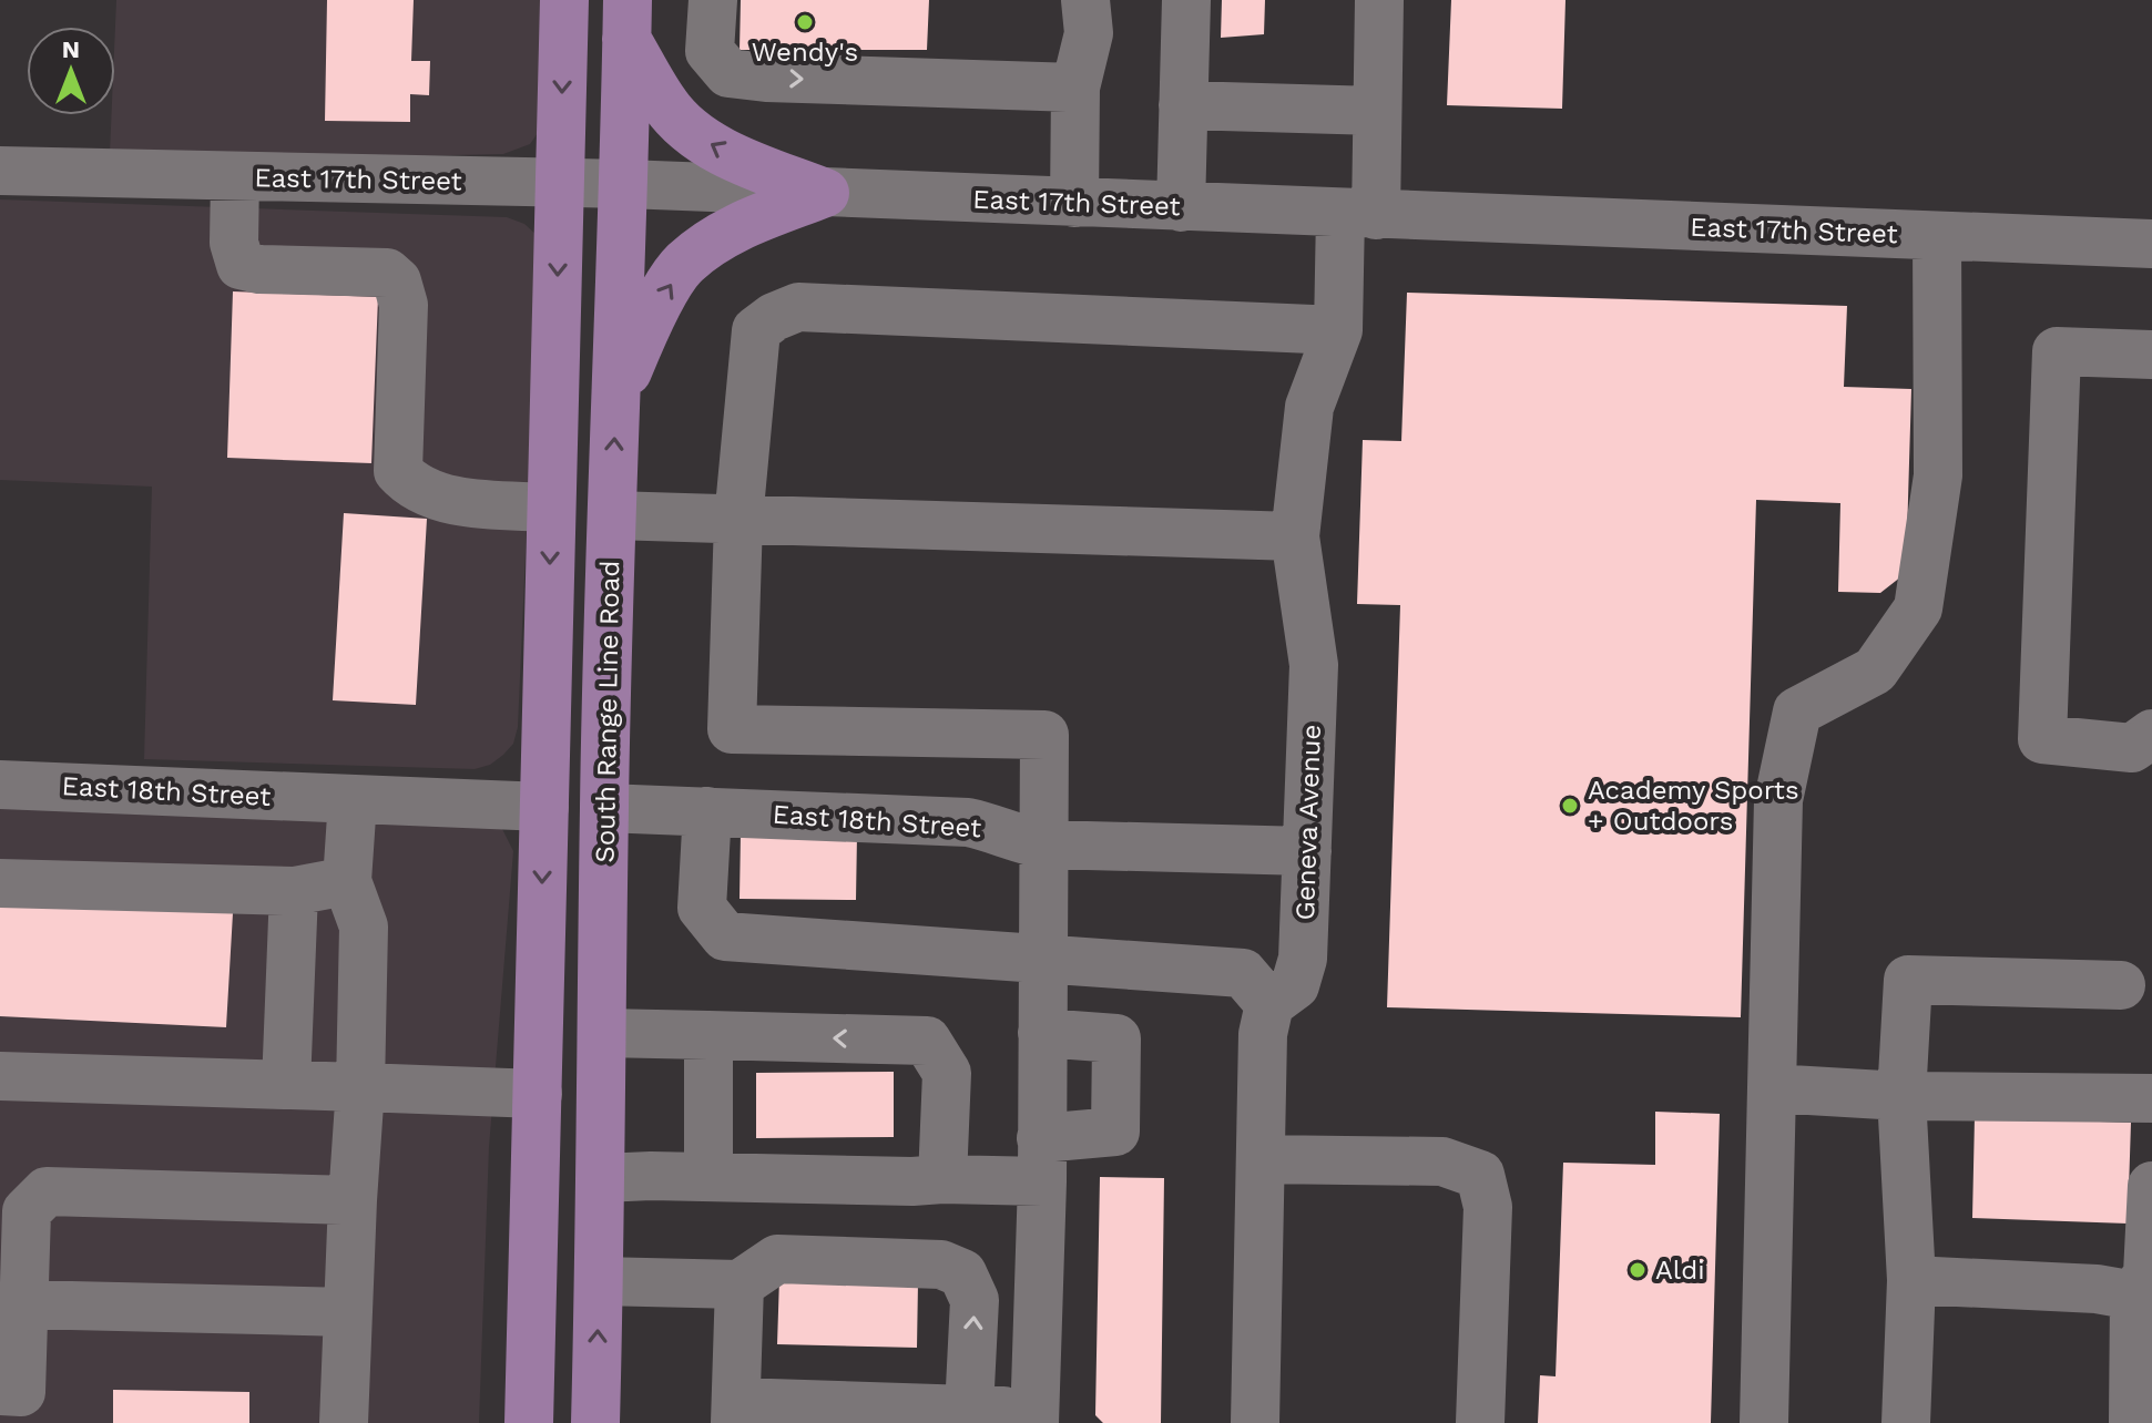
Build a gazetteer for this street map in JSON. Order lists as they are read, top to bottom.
{
  "streets": {
    "main road": ["South Range Line Road"],
    "street": ["East 17th Street", "East 18th Street", "Geneva Avenue"]
  },
  "crossings": [
    ["East 17th Street", "South Range Line Road"],
    ["East 17th Street", "Geneva Avenue"],
    ["South Range Line Road", "East 18th Street"],
    ["East 18th Street", "Geneva Avenue"]
  ],
  "places": ["Wendy's", "Academy Sports + Outdoors", "Aldi"],
  "north": "top"
}
